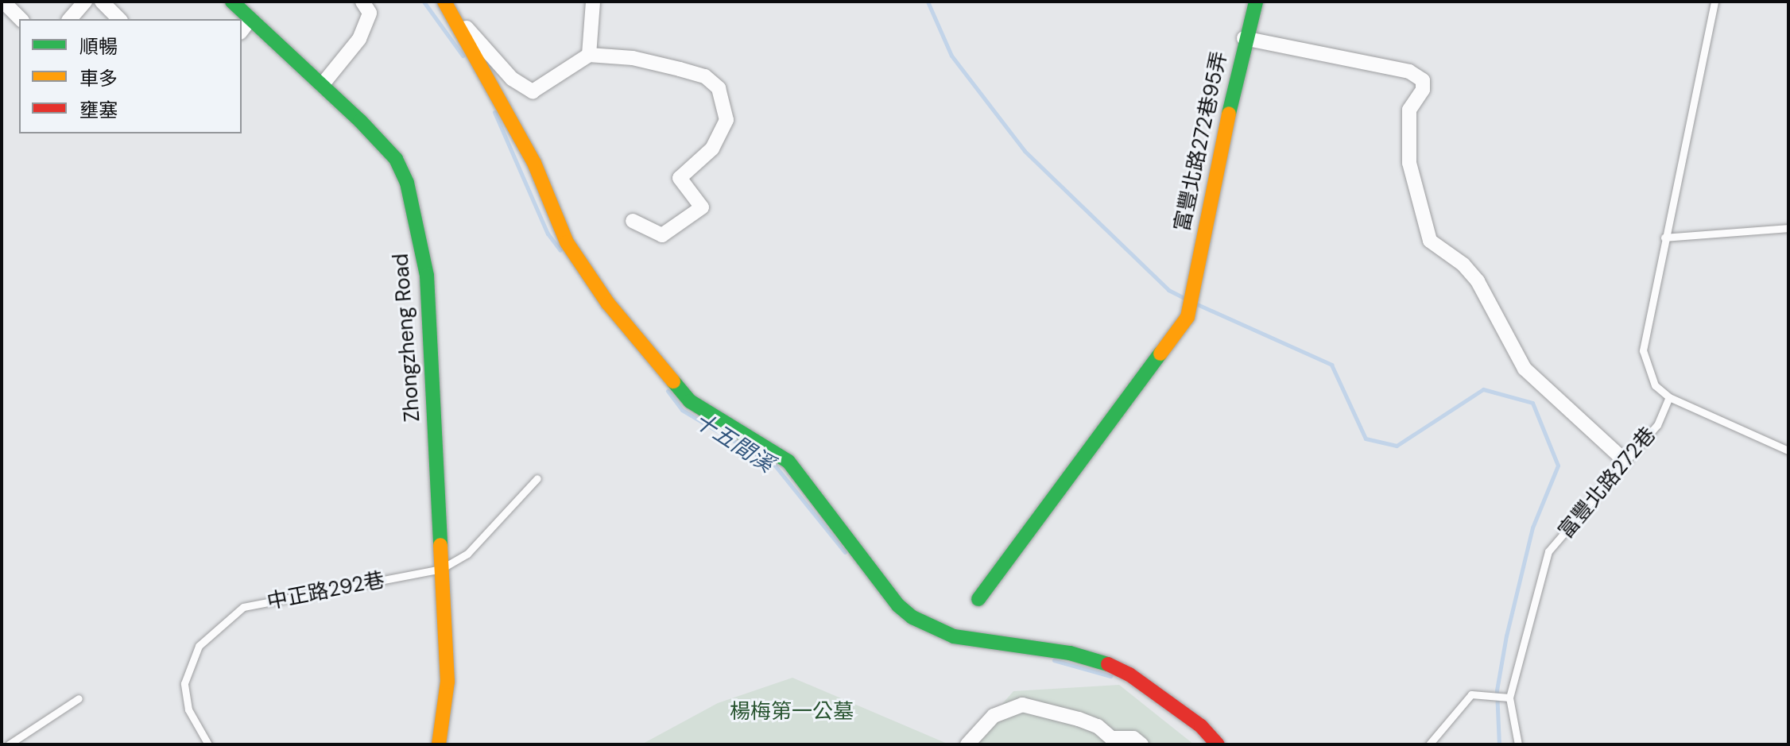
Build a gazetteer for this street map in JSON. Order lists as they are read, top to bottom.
{
  "streets": {
    "street": ["富豐北路272巷95弄", "Zhongzheng Road"],
    "lane": ["富豐北路272巷", "中正路292巷"]
  },
  "crossings": [
    ["Zhongzheng Road", "中正路292巷"]
  ],
  "water": ["十五間溪"],
  "parks": ["楊梅第一公墓"],
  "legend": ["順暢", "車多", "壅塞"]
}
